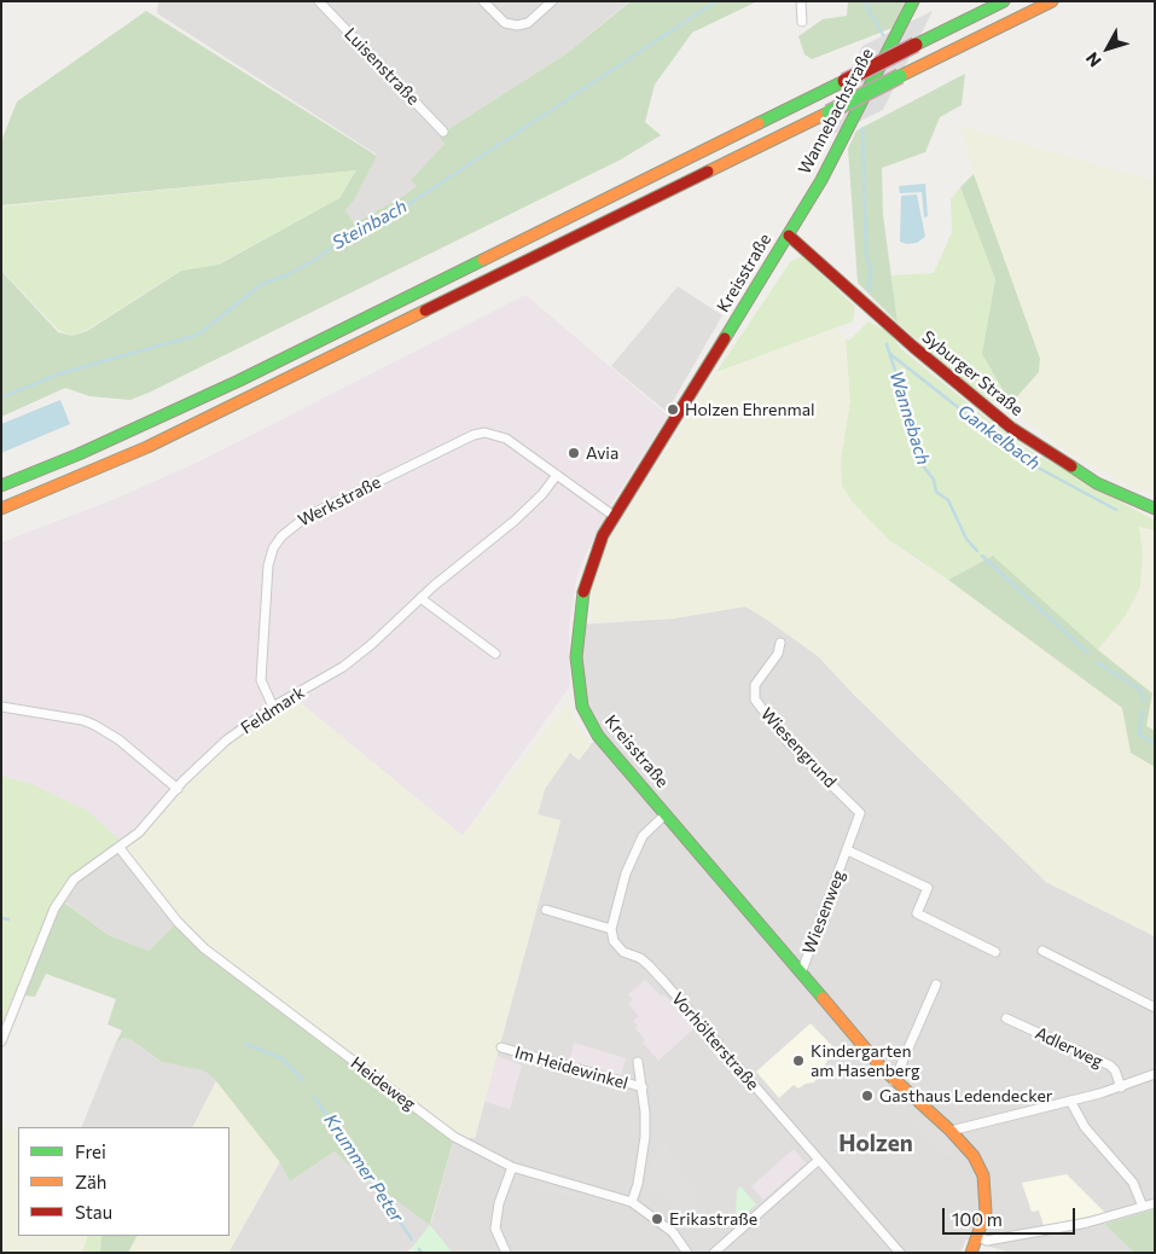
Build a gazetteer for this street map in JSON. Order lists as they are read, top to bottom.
{
  "streets": {
    "main road": ["Wannebachstraße", "Kreisstraße", "Syburger Straße"],
    "street": [
      "Luisenstraße",
      "Werkstraße",
      "Feldmark",
      "Wiesengrund",
      "Wiesenweg",
      "Vorhölterstraße",
      "Adlerweg",
      "Im Heidewinkel",
      "Heideweg"
    ]
  },
  "crossings": [
    ["Wannebachstraße", "Kreisstraße"],
    ["Wannebachstraße", "Syburger Straße"],
    ["Kreisstraße", "Syburger Straße"],
    ["Kreisstraße", "Wiesenweg"],
    ["Werkstraße", "Feldmark"],
    ["Feldmark", "Heideweg"],
    ["Wiesengrund", "Wiesenweg"]
  ],
  "districts": ["Holzen"],
  "water": [
    "Steinbach",
    "Wannebach",
    "Gankelbach",
    "Krummer Peter"
  ],
  "places": [
    "Holzen Ehrenmal",
    "Avia",
    "Kindergarten am Hasenberg",
    "Gasthaus Ledendecker",
    "Erikastraße"
  ],
  "legend": ["Frei", "Zäh", "Stau"],
  "scale_bar": "100 m",
  "north": "bottom left"
}
